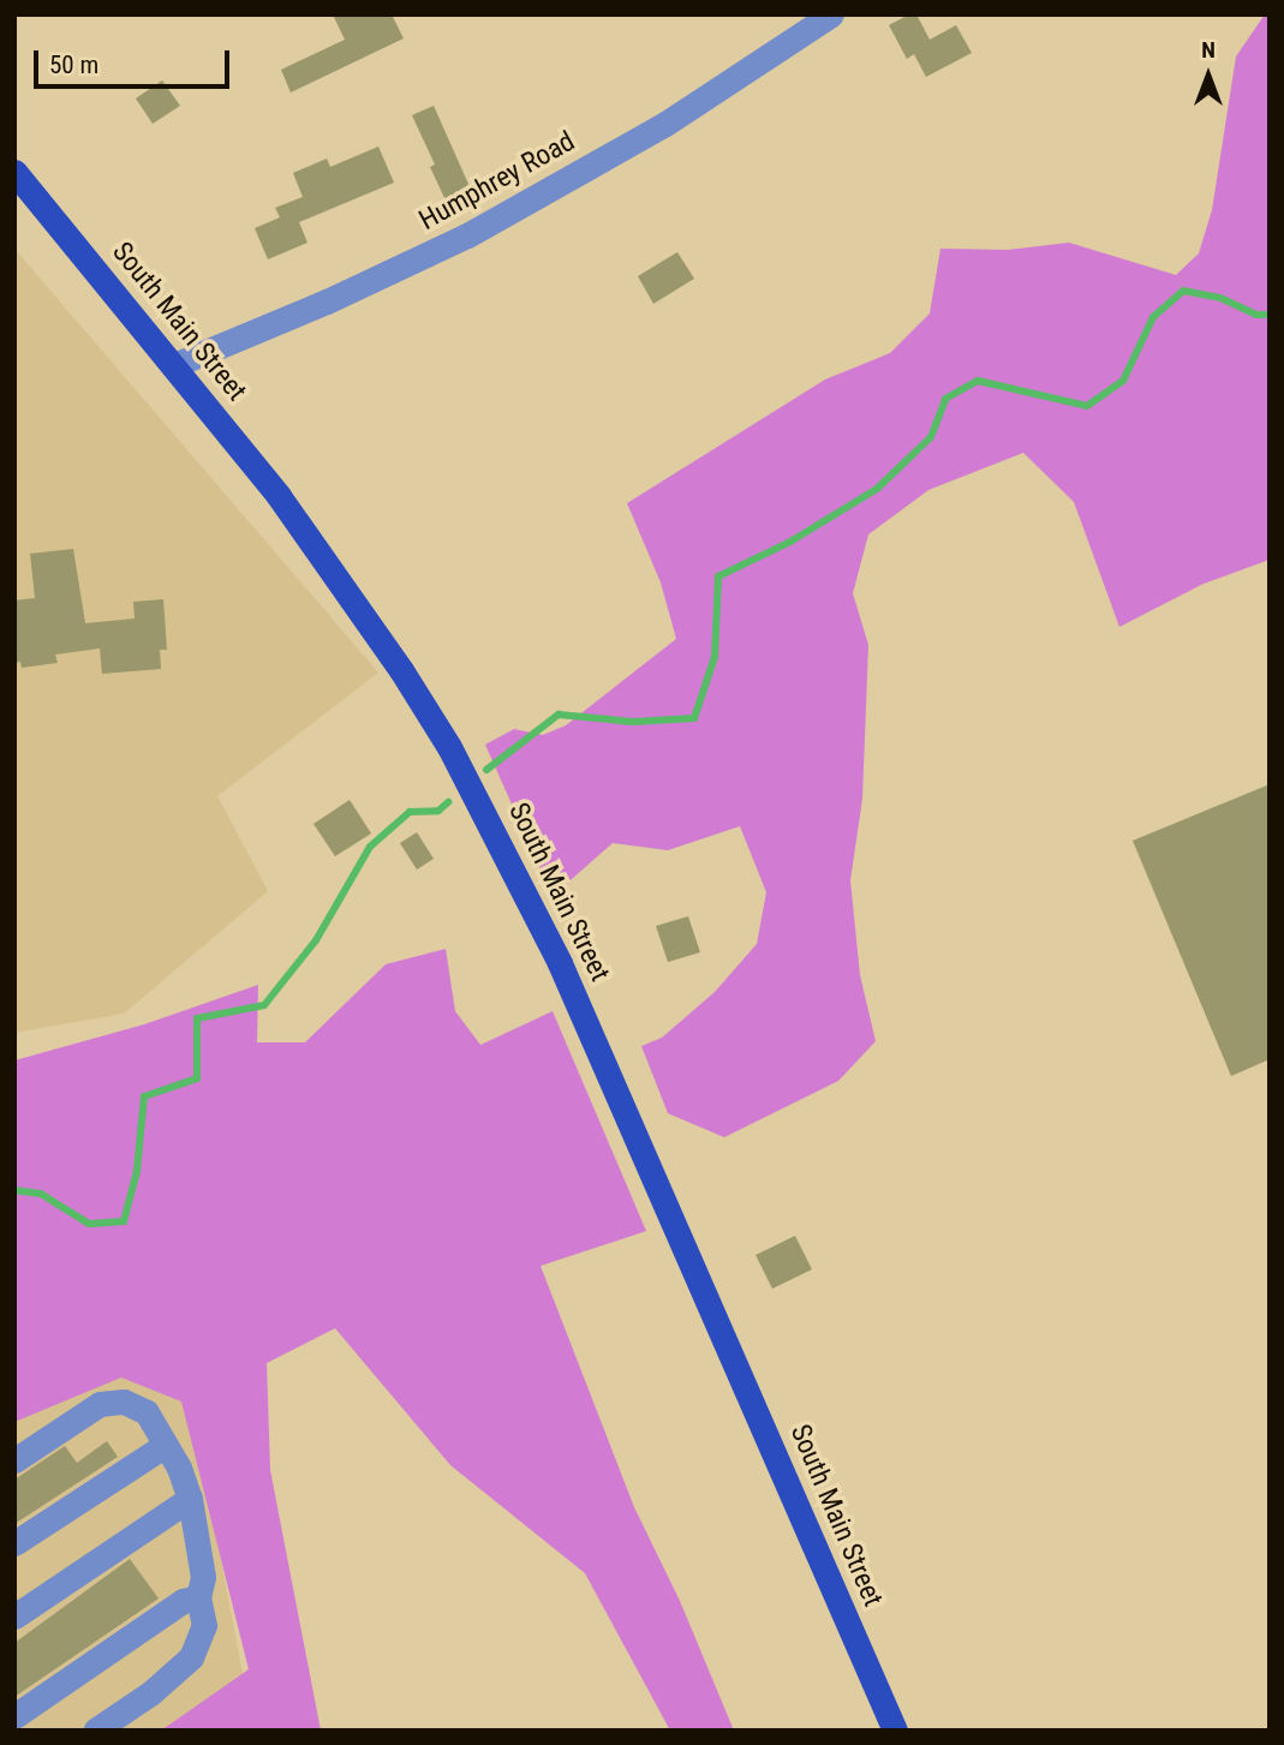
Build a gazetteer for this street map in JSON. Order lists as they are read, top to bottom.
{
  "streets": {
    "main road": ["South Main Street"],
    "street": ["Humphrey Road"]
  },
  "crossings": [
    ["Humphrey Road", "South Main Street"]
  ],
  "scale_bar": "50 m",
  "north": "top"
}
